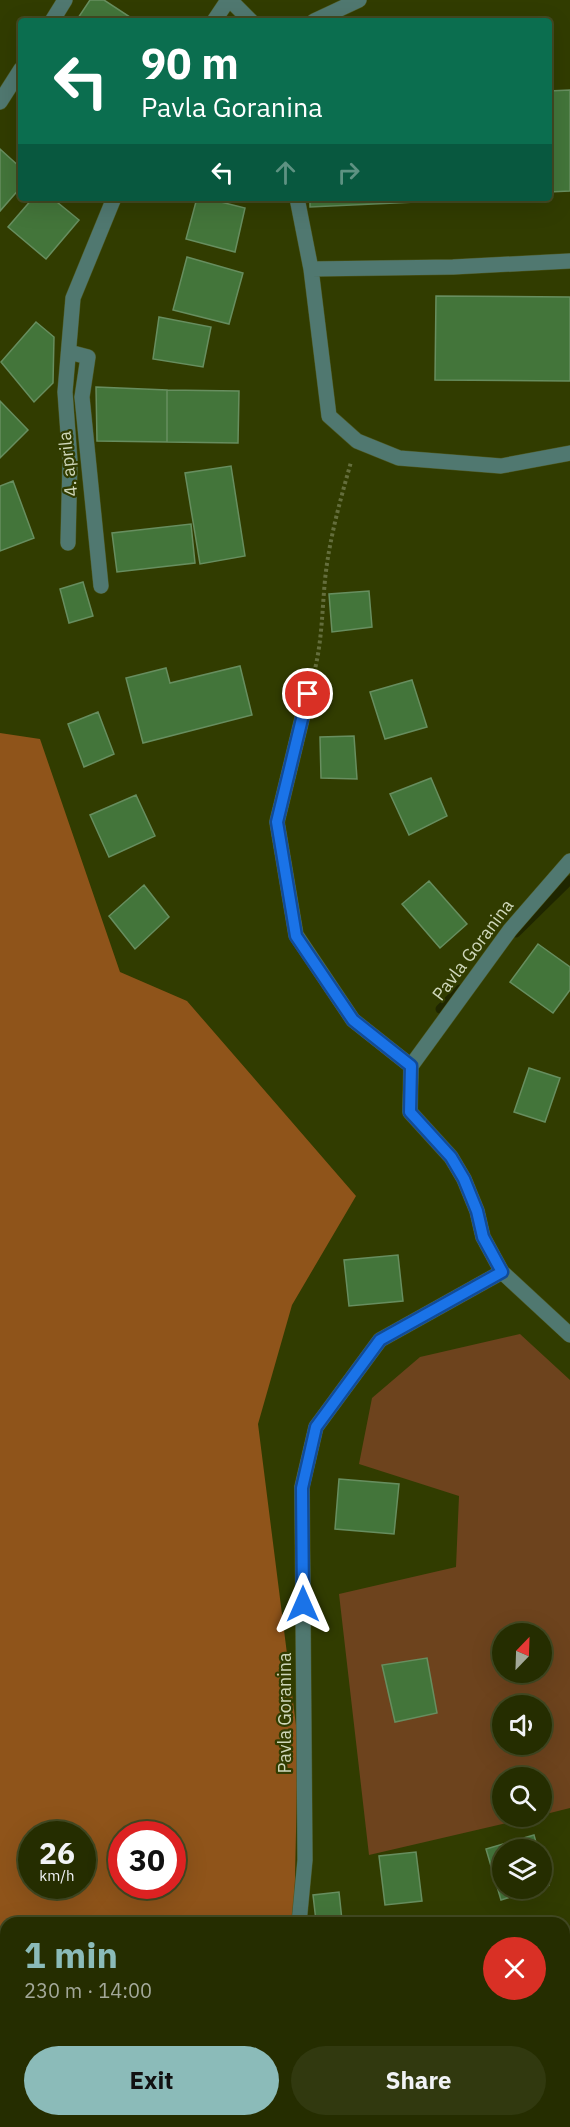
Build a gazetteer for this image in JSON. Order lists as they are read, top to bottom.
{
  "streets": {
    "street": ["4. aprila", "Pavla Goranina"]
  },
  "north": "top right",
  "page": {
    "turn": ["90 m", "Pavla Goranina"],
    "speed": "26 km/h",
    "limit": "30",
    "heading": ["1 min", "230 m · 14:00"],
    "buttons": ["Exit", "Share"]
  }
}
